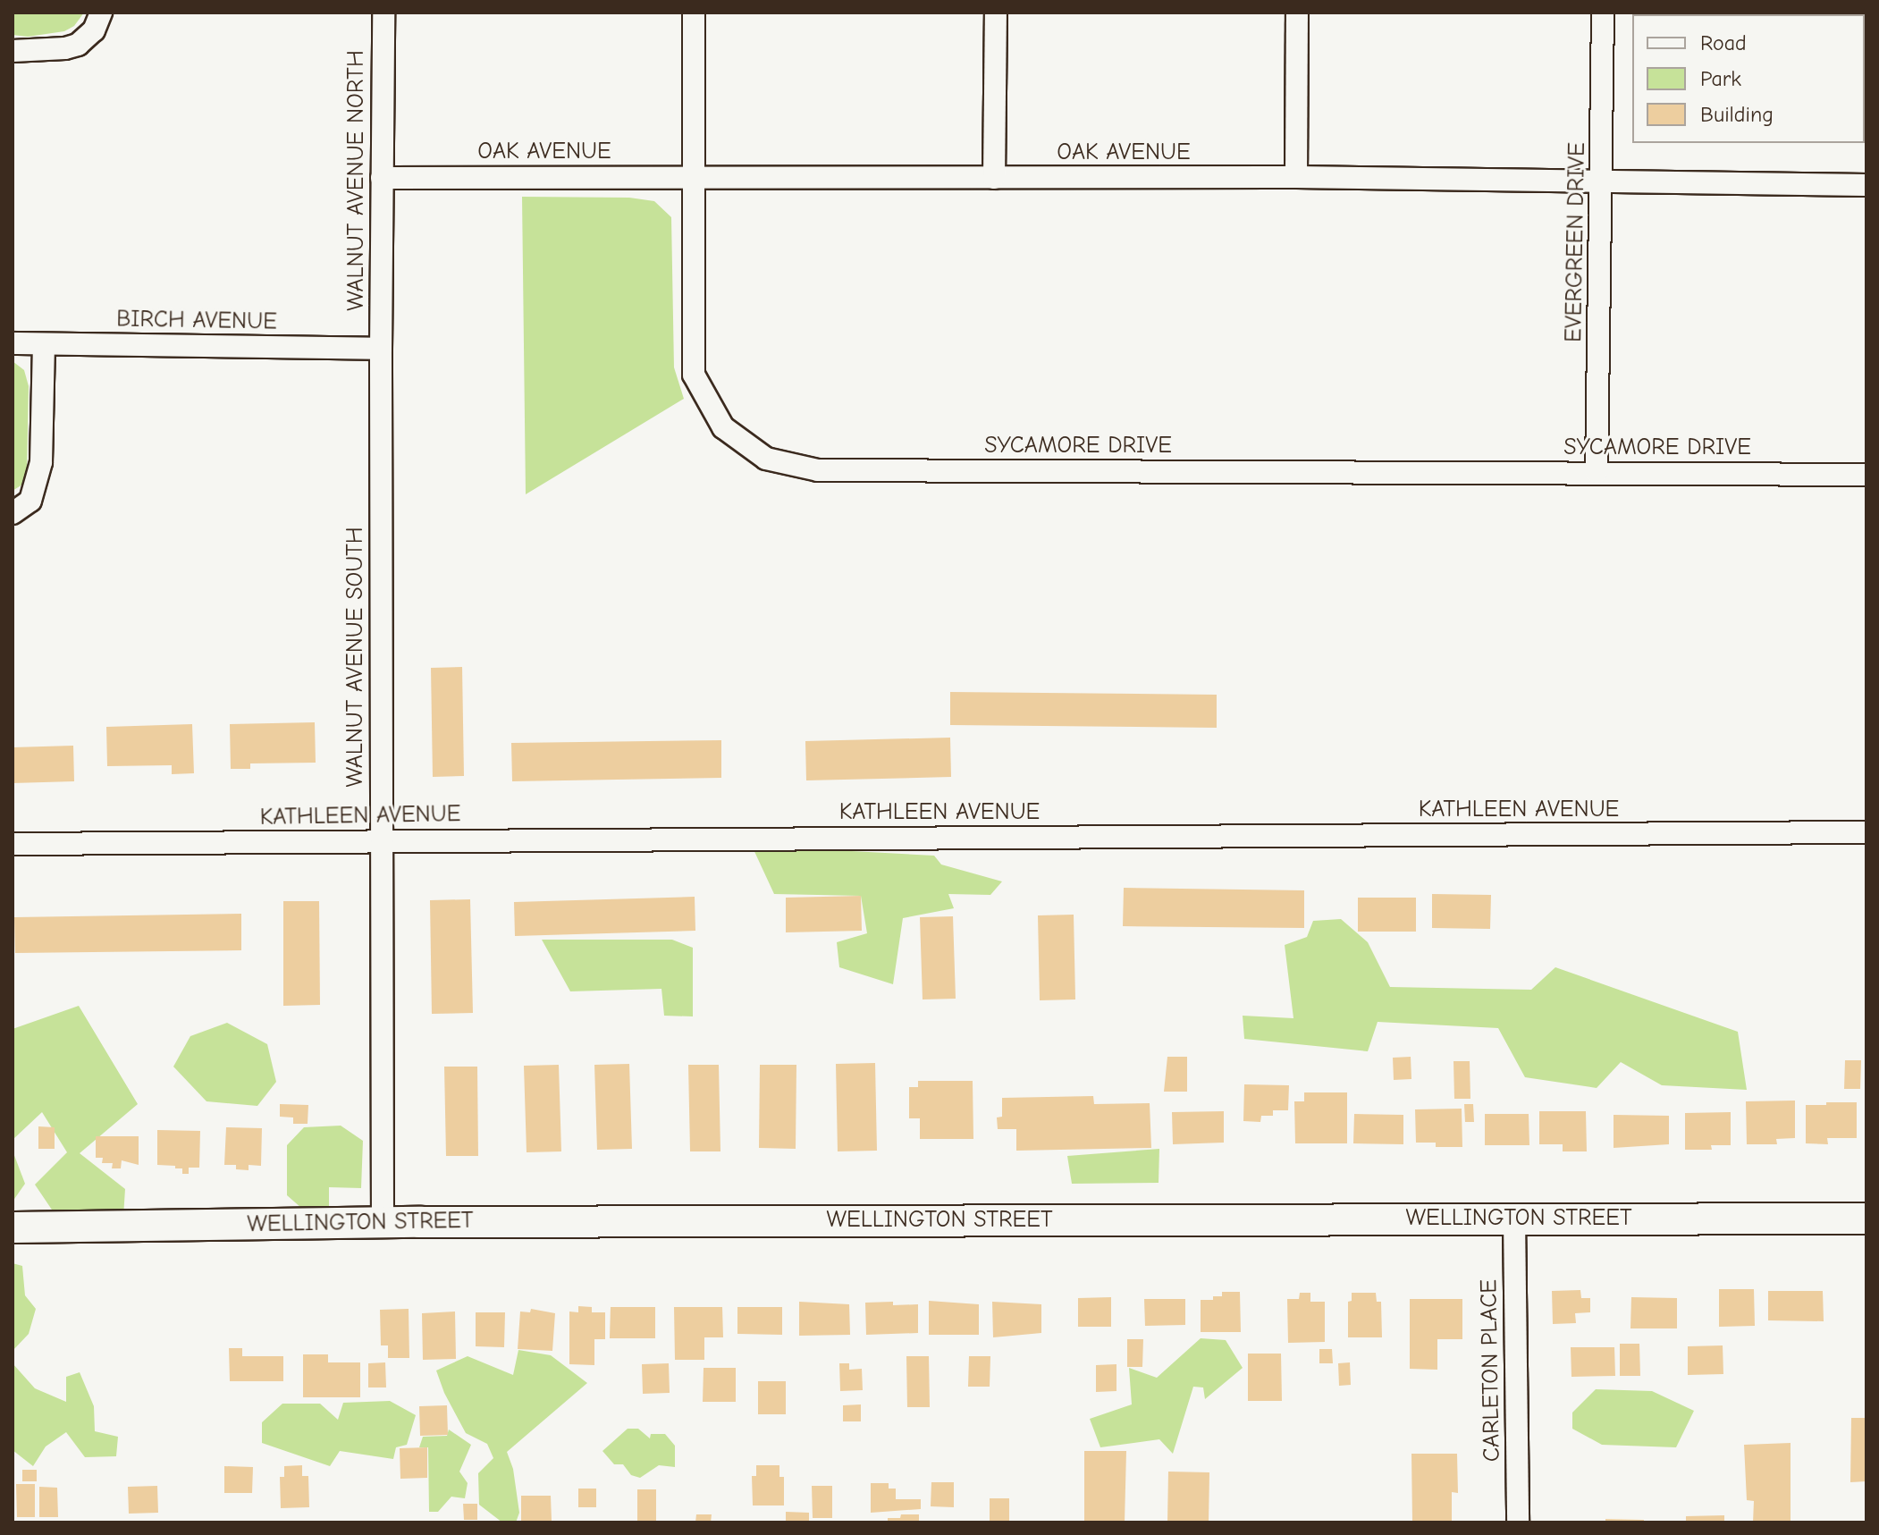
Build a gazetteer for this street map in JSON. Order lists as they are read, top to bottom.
{
  "streets": {
    "main road": ["WELLINGTON STREET"],
    "street": [
      "OAK AVENUE",
      "WALNUT AVENUE NORTH",
      "EVERGREEN DRIVE",
      "BIRCH AVENUE",
      "SYCAMORE DRIVE",
      "WALNUT AVENUE SOUTH",
      "KATHLEEN AVENUE",
      "CARLETON PLACE"
    ]
  },
  "crossings": [
    ["OAK AVENUE", "WALNUT AVENUE NORTH"],
    ["OAK AVENUE", "EVERGREEN DRIVE"],
    ["OAK AVENUE", "SYCAMORE DRIVE"],
    ["WALNUT AVENUE NORTH", "BIRCH AVENUE"],
    ["WALNUT AVENUE NORTH", "WALNUT AVENUE SOUTH"],
    ["EVERGREEN DRIVE", "SYCAMORE DRIVE"],
    ["BIRCH AVENUE", "WALNUT AVENUE SOUTH"],
    ["WALNUT AVENUE SOUTH", "KATHLEEN AVENUE"],
    ["WALNUT AVENUE SOUTH", "WELLINGTON STREET"],
    ["WELLINGTON STREET", "CARLETON PLACE"]
  ],
  "legend": ["Road", "Park", "Building"]
}
